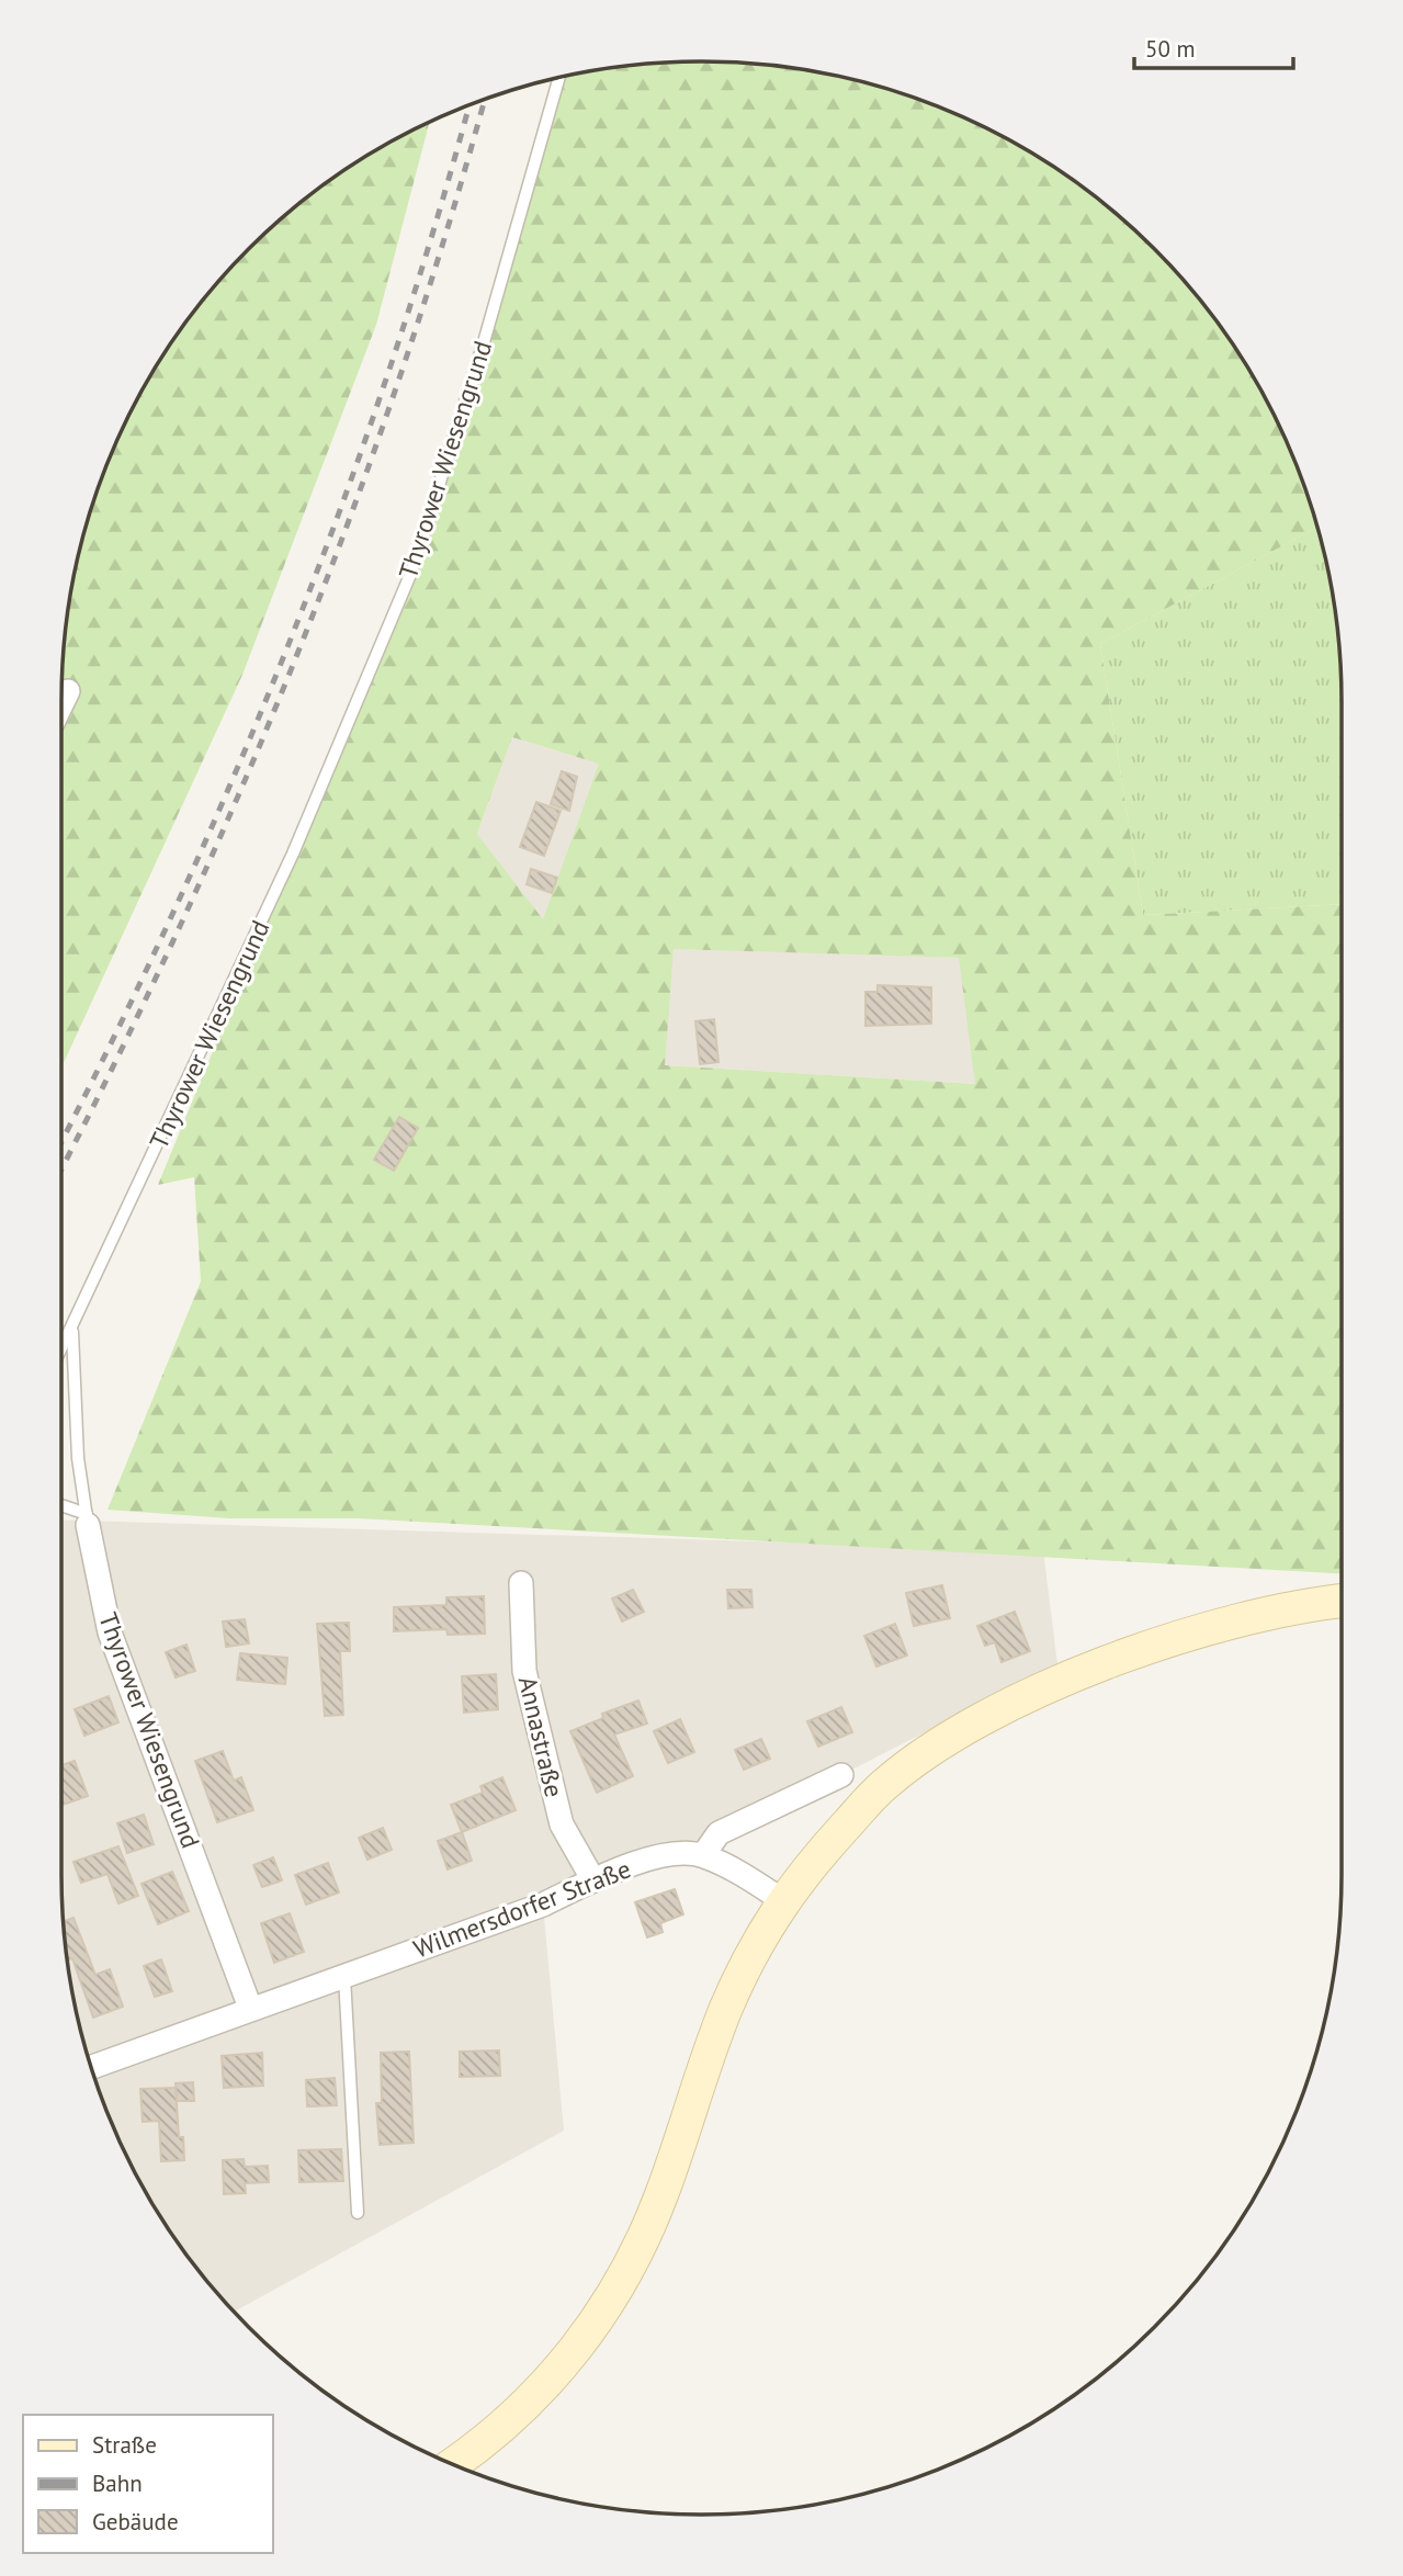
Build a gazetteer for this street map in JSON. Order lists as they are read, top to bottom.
{
  "streets": {
    "street": ["Thyrower Wiesengrund", "Annastraße", "Wilmersdorfer Straße"]
  },
  "crossings": [
    ["Thyrower Wiesengrund", "Wilmersdorfer Straße"],
    ["Annastraße", "Wilmersdorfer Straße"]
  ],
  "legend": ["Straße", "Bahn", "Gebäude"],
  "scale_bar": "50 m"
}
